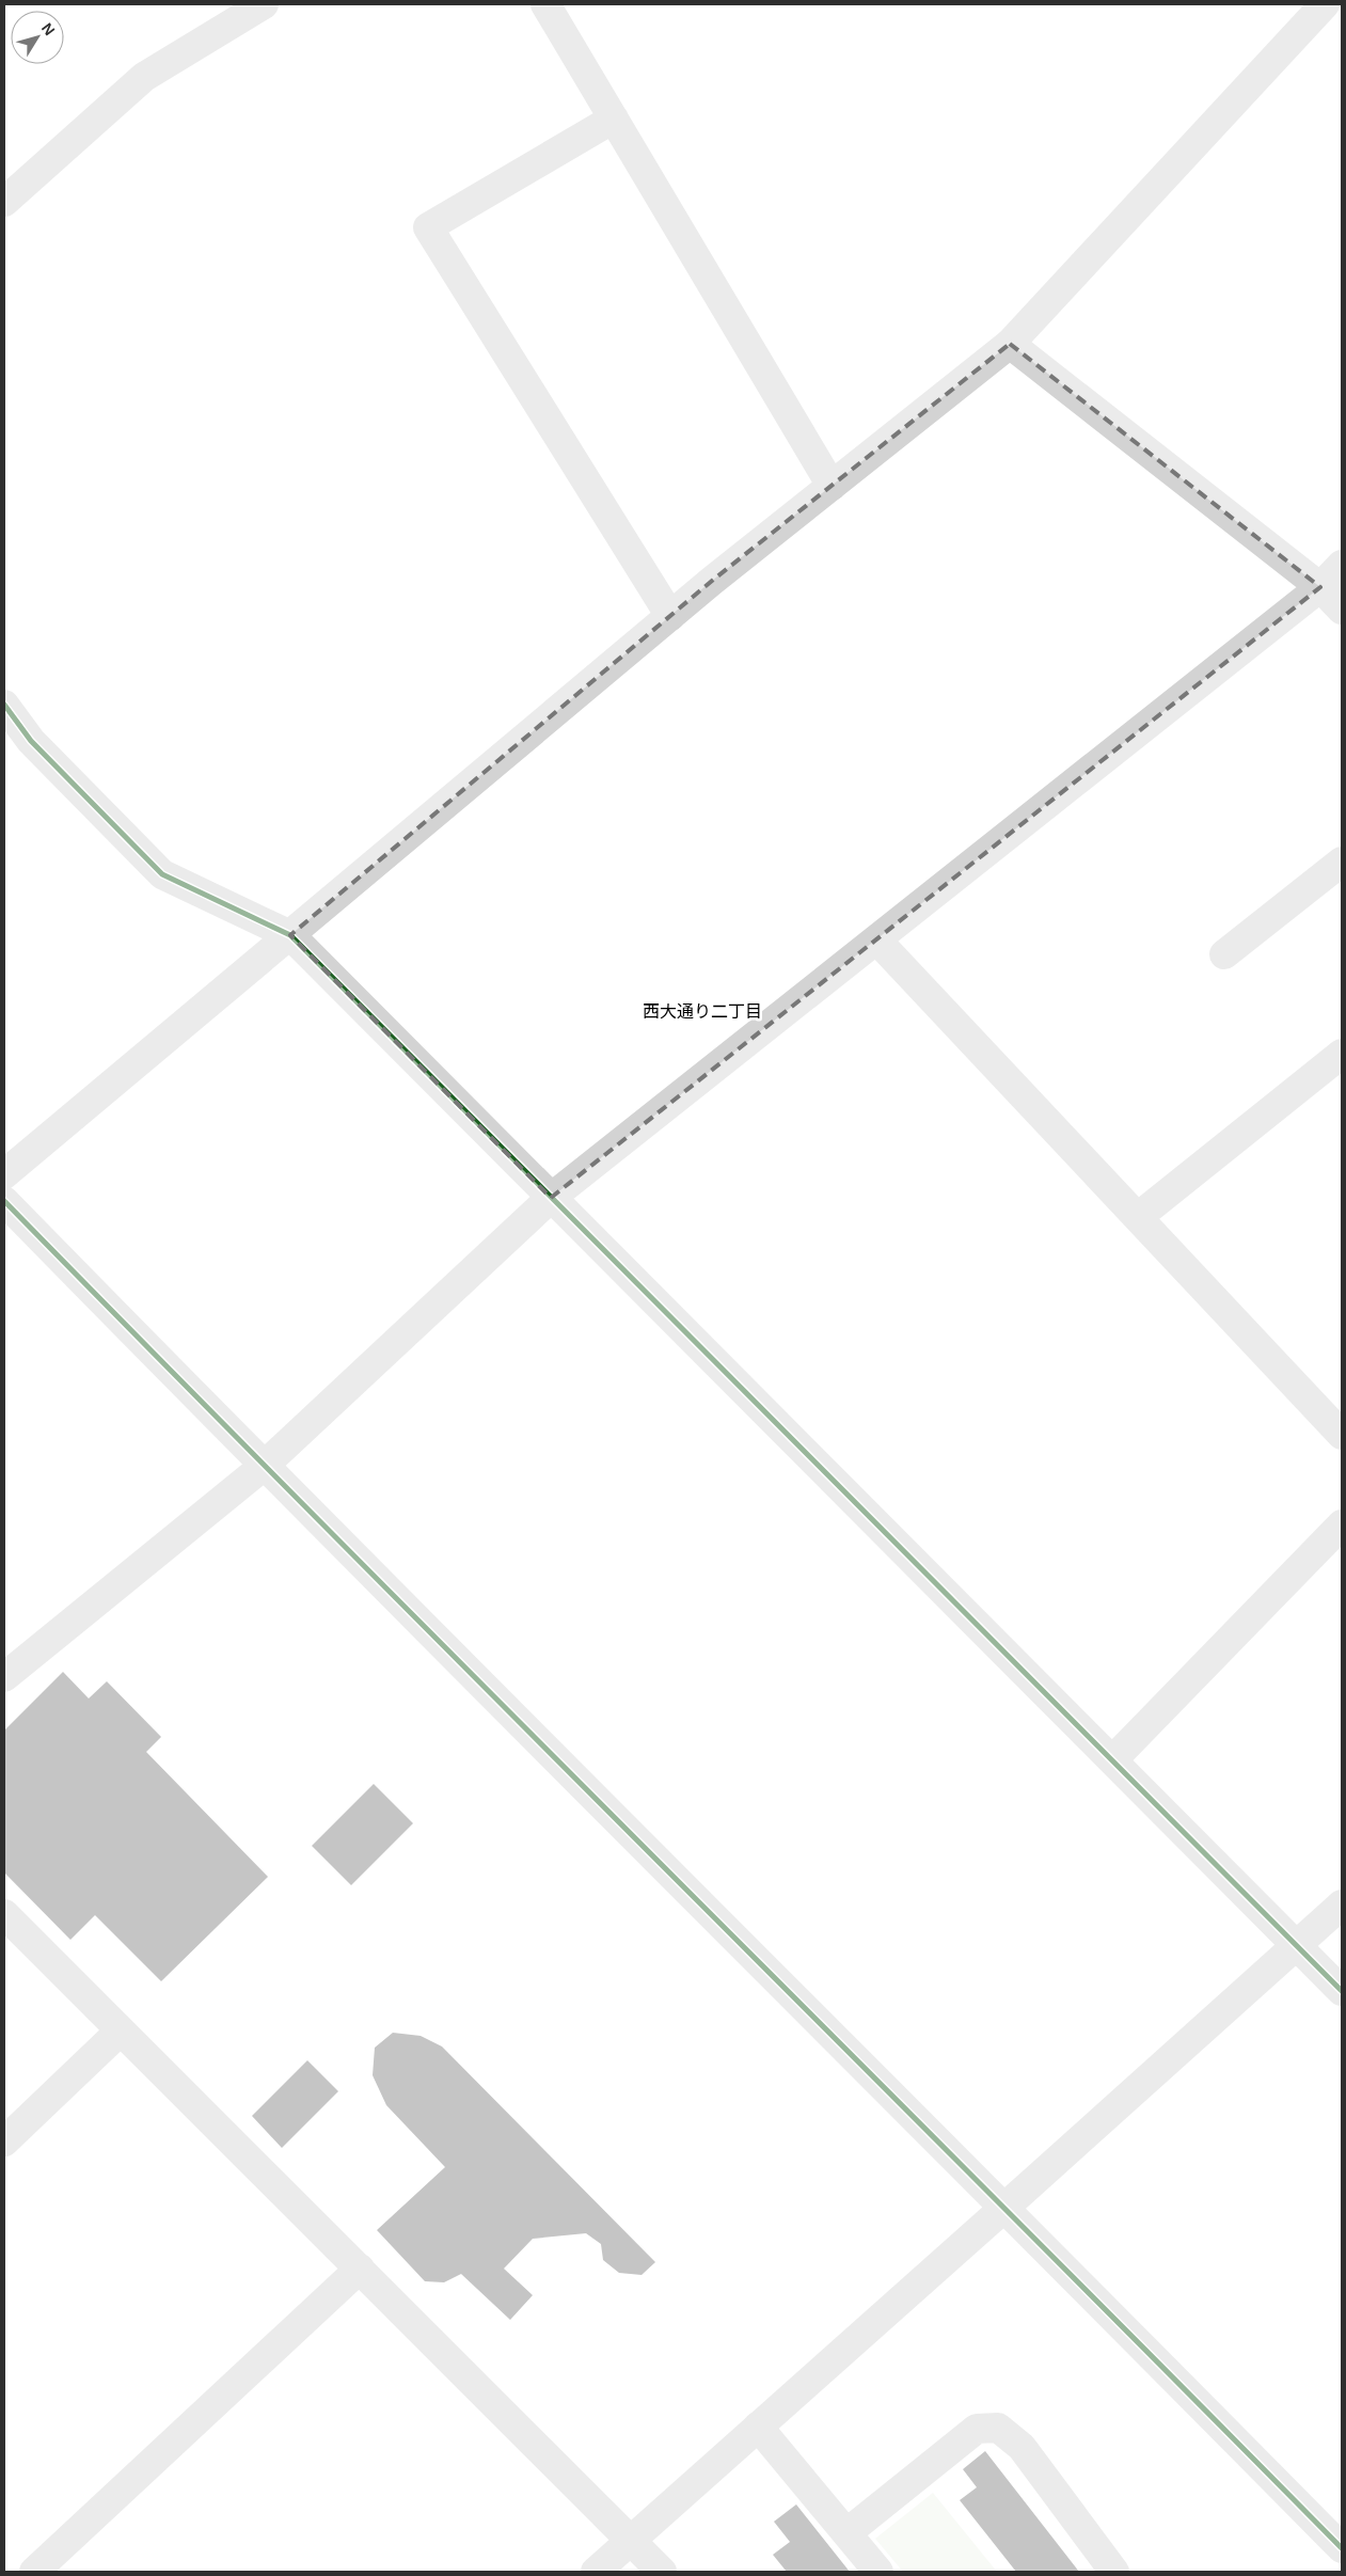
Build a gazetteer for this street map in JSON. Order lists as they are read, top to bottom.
{
  "districts": ["西大通り二丁目"],
  "north": "top right"
}
